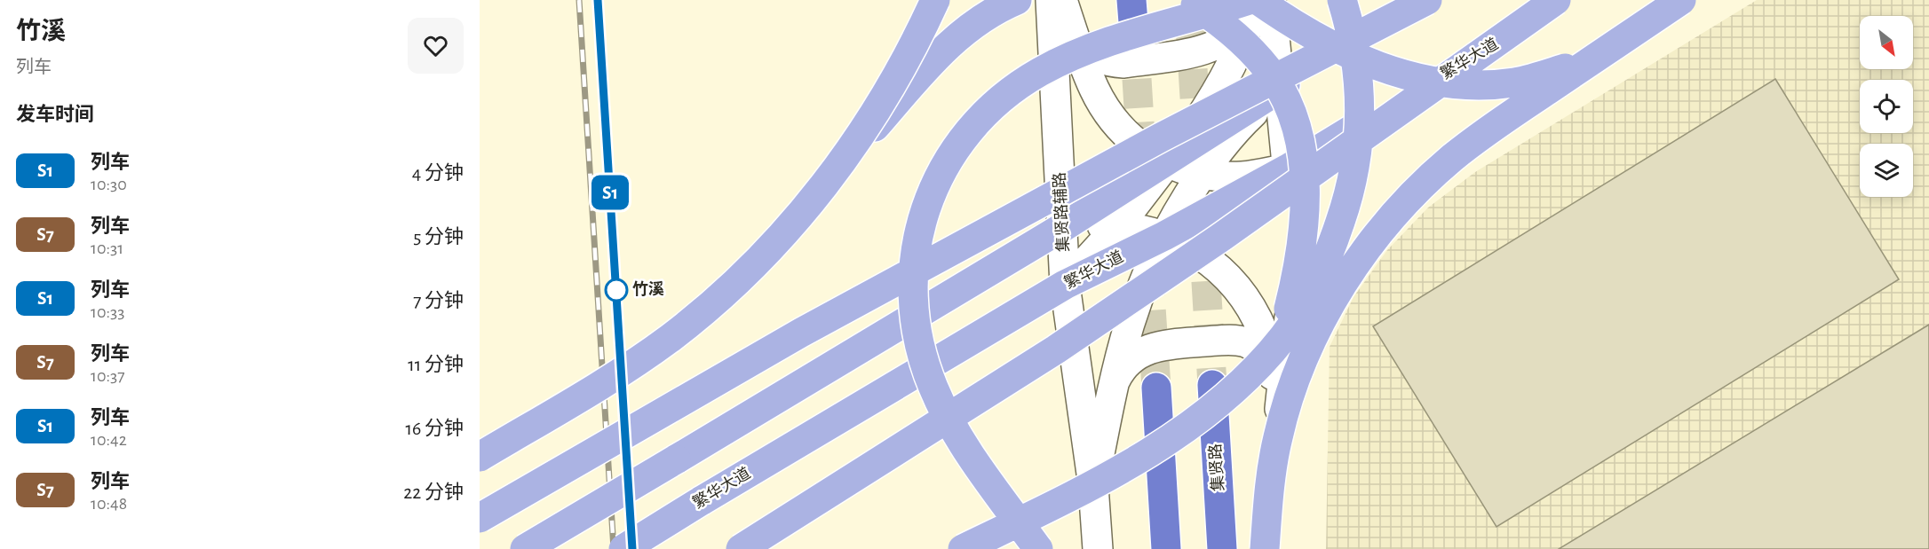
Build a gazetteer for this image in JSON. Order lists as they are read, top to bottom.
{
  "streets": {
    "highway": ["集贤路"],
    "main road": ["繁华大道"],
    "street": ["集贤路辅路"]
  },
  "crossings": [
    ["繁华大道", "集贤路辅路"]
  ],
  "places": ["竹溪"],
  "north": "bottom right",
  "page": {
    "heading": [
      ["竹溪", "列车"],
      "发车时间"
    ],
    "on_map": "S1",
    "list": [
      {
        "mark": "S1",
        "name": "列车",
        "note": "10:30",
        "value": "4 分钟"
      },
      {
        "mark": "S7",
        "name": "列车",
        "note": "10:31",
        "value": "5 分钟"
      },
      {
        "mark": "S1",
        "name": "列车",
        "note": "10:33",
        "value": "7 分钟"
      },
      {
        "mark": "S7",
        "name": "列车",
        "note": "10:37",
        "value": "11 分钟"
      },
      {
        "mark": "S1",
        "name": "列车",
        "note": "10:42",
        "value": "16 分钟"
      },
      {
        "mark": "S7",
        "name": "列车",
        "note": "10:48",
        "value": "22 分钟"
      }
    ]
  }
}
